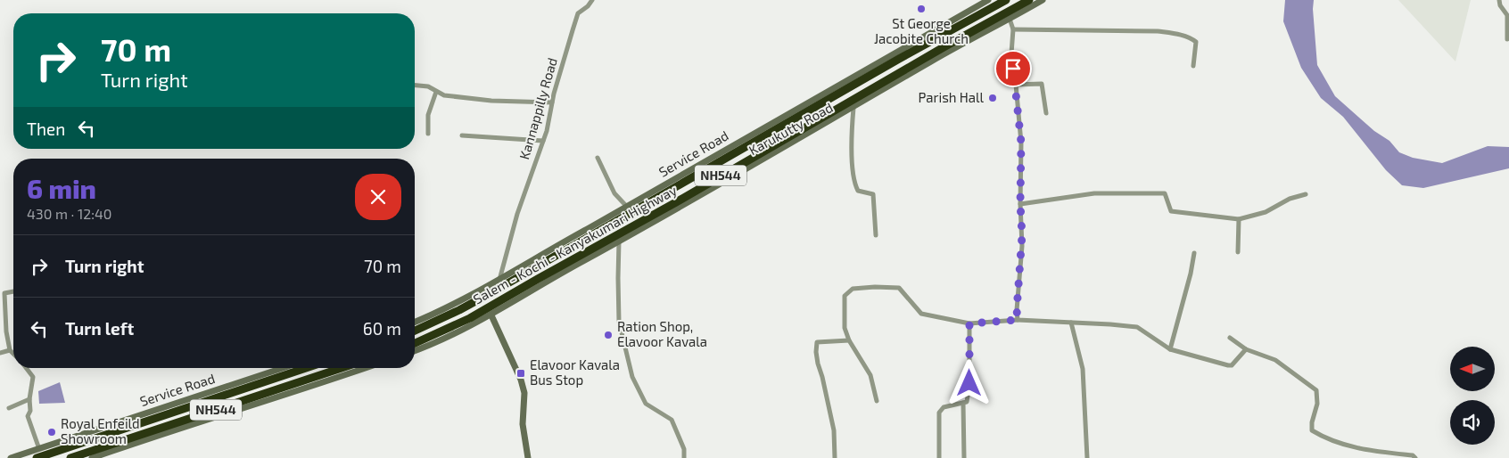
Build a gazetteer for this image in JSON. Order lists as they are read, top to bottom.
{
  "streets": {
    "highway": ["NH544", "Salem - Kochi - Kanyakumari Highway"],
    "street": ["Kannappilly Road", "Karukutty Road", "Service Road"]
  },
  "crossings": [
    ["Kannappilly Road", "Service Road"],
    ["Karukutty Road", "Salem - Kochi - Kanyakumari Highway"]
  ],
  "places": {
    "other": [
      "St George Jacobite Church",
      "Parish Hall",
      "Ration Shop, Elavoor Kavala",
      "Royal Enfeild Showroom"
    ],
    "transit": ["Elavoor Kavala Bus Stop"]
  },
  "north": "left",
  "page": {
    "turn": ["70 m", "Turn right"],
    "then": "Then",
    "heading": ["6 min", "430 m · 12:40"],
    "list": [
      {
        "name": "Turn right",
        "value": "70 m"
      },
      {
        "name": "Turn left",
        "value": "60 m"
      }
    ]
  }
}
